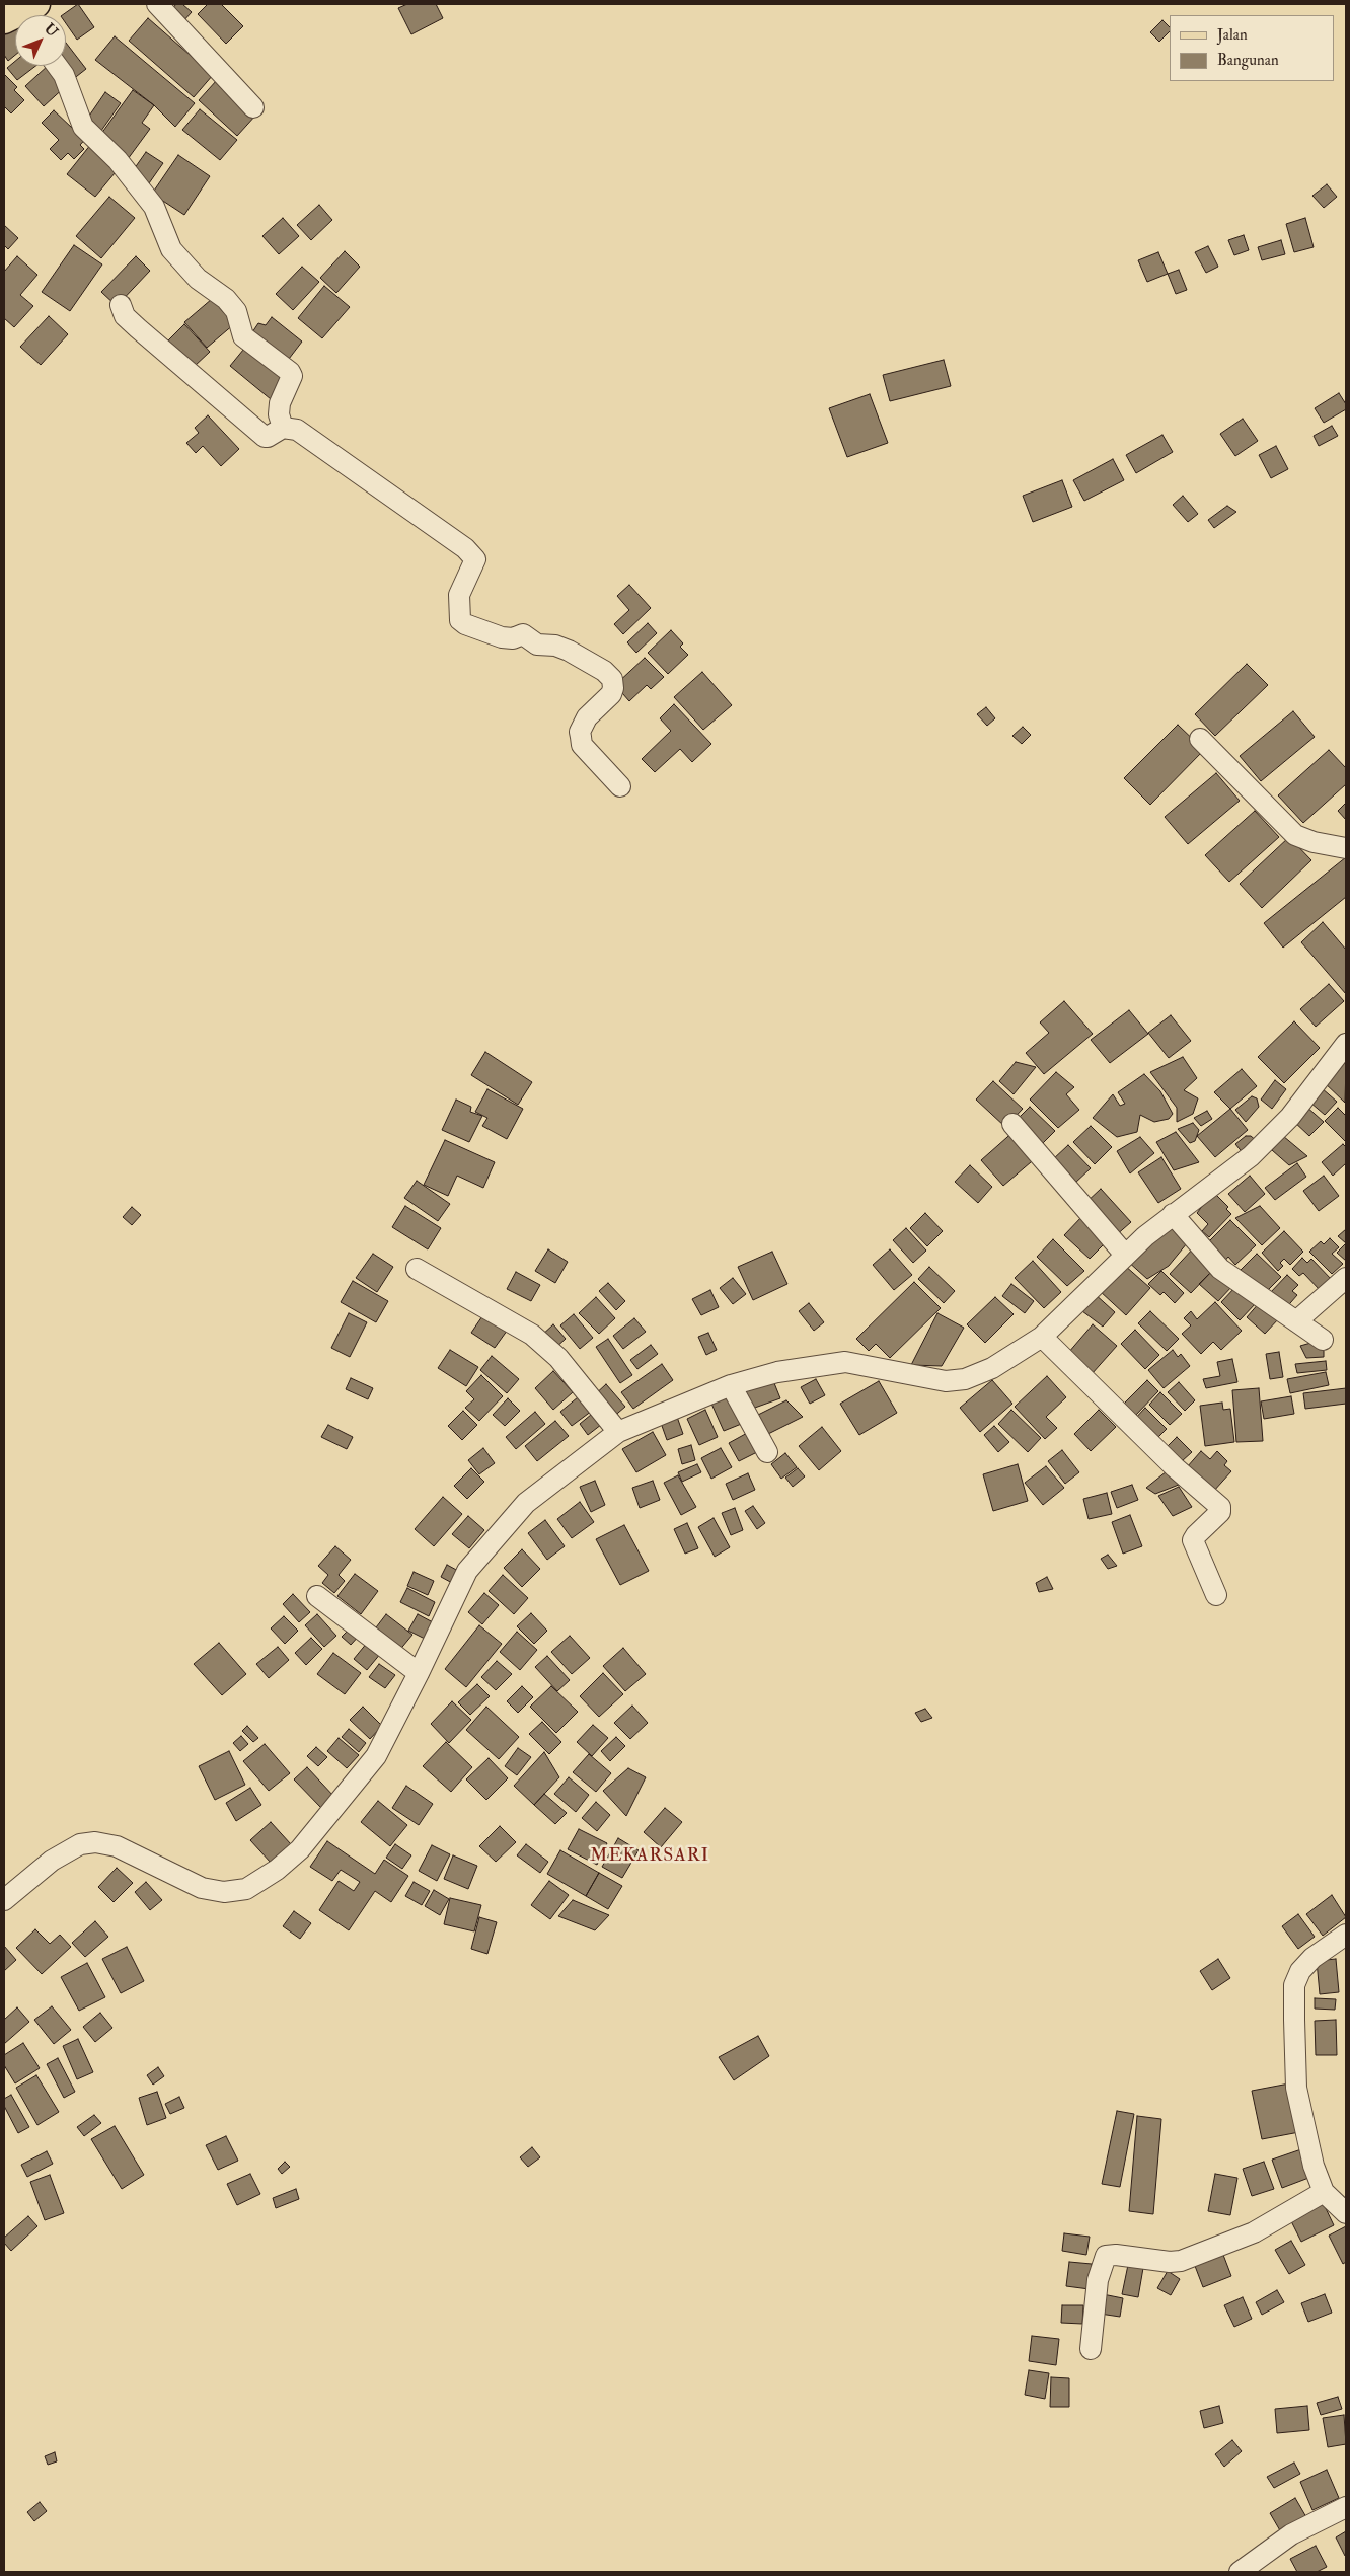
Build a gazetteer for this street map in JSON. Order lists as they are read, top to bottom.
{
  "districts": ["MEKARSARI"],
  "legend": ["Jalan", "Bangunan"],
  "north": "top right"
}
